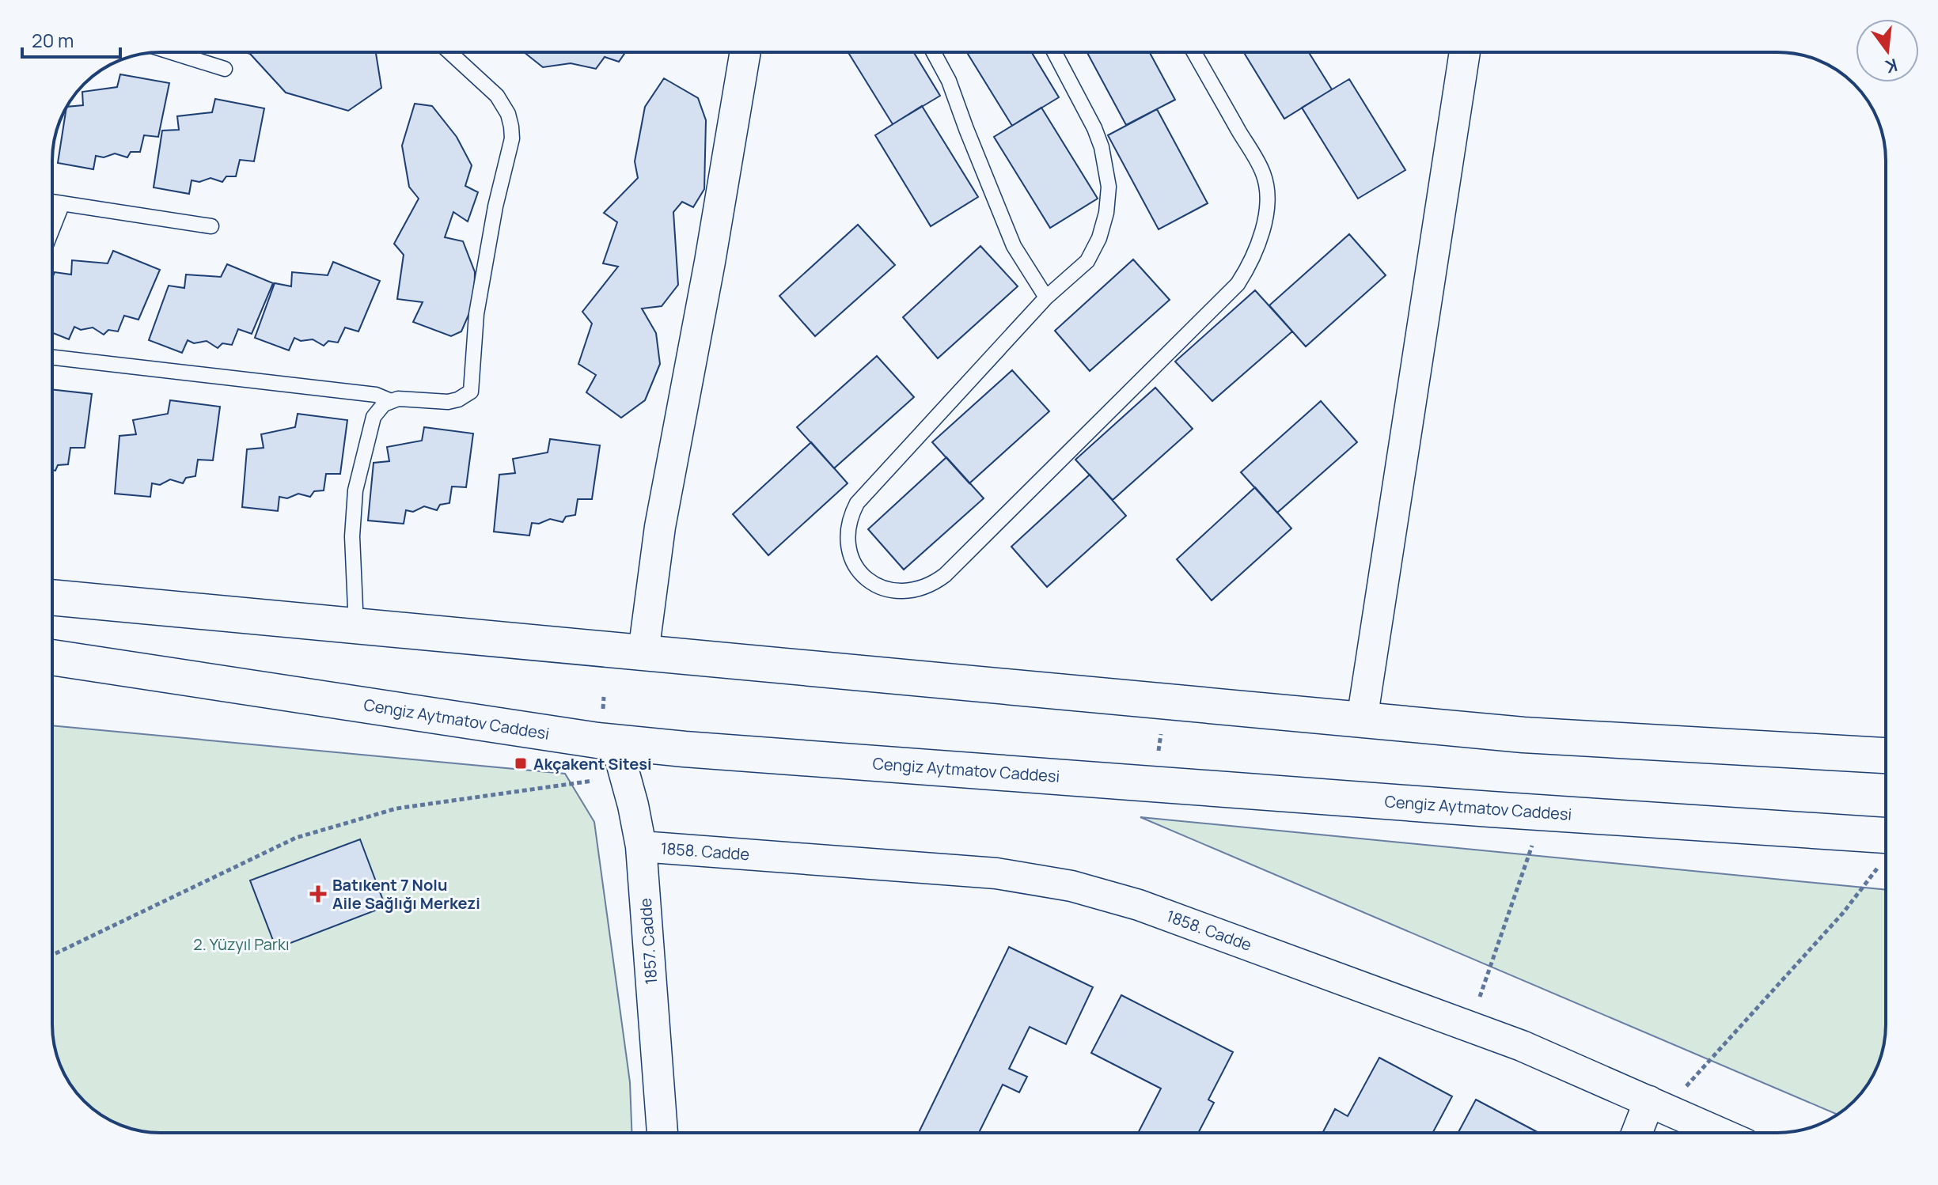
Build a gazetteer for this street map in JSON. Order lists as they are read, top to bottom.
{
  "streets": {
    "main road": ["Cengiz Aytmatov Caddesi"],
    "street": ["1858. Cadde", "1857. Cadde"]
  },
  "crossings": [
    ["Cengiz Aytmatov Caddesi", "1857. Cadde"],
    ["1858. Cadde", "1857. Cadde"]
  ],
  "parks": ["2. Yüzyıl Parkı"],
  "places": {
    "transit": ["Akçakent Sitesi"],
    "health": ["Batıkent 7 Nolu Aile Sağlığı Merkezi"]
  },
  "scale_bar": "20 m",
  "north": "bottom"
}
